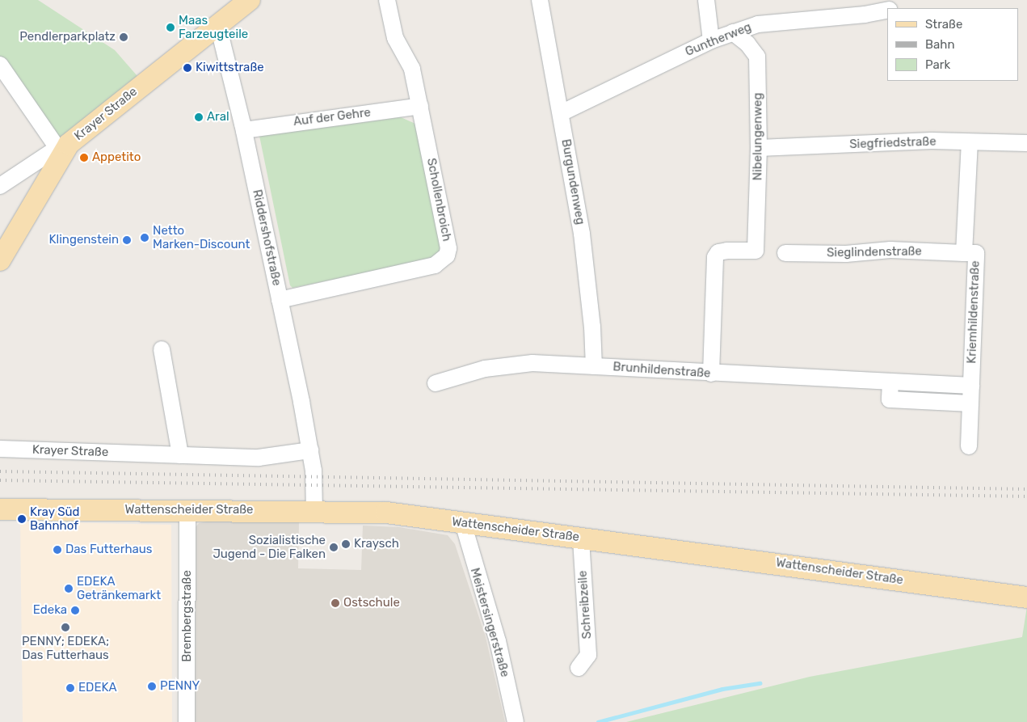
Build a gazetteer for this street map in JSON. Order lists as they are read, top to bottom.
{
  "streets": {
    "main road": ["Krayer Straße", "Wattenscheider Straße"],
    "street": [
      "Guntherweg",
      "Auf der Gehre",
      "Nibelungenweg",
      "Siegfriedstraße",
      "Burgundenweg",
      "Schollenbroich",
      "Riddershofstraße",
      "Sieglindenstraße",
      "Kriemhildenstraße",
      "Brunhildenstraße",
      "Schreibzeile",
      "Brembergstraße",
      "Meistersingerstraße"
    ]
  },
  "crossings": [
    ["Guntherweg", "Nibelungenweg"],
    ["Guntherweg", "Burgundenweg"],
    ["Krayer Straße", "Riddershofstraße"],
    ["Auf der Gehre", "Schollenbroich"],
    ["Auf der Gehre", "Riddershofstraße"],
    ["Nibelungenweg", "Siegfriedstraße"],
    ["Nibelungenweg", "Brunhildenstraße"],
    ["Siegfriedstraße", "Kriemhildenstraße"],
    ["Burgundenweg", "Brunhildenstraße"],
    ["Schollenbroich", "Riddershofstraße"],
    ["Riddershofstraße", "Wattenscheider Straße"],
    ["Sieglindenstraße", "Kriemhildenstraße"],
    ["Kriemhildenstraße", "Brunhildenstraße"],
    ["Wattenscheider Straße", "Schreibzeile"],
    ["Wattenscheider Straße", "Brembergstraße"],
    ["Wattenscheider Straße", "Meistersingerstraße"]
  ],
  "places": [
    "Maas Farzeugteile",
    "Pendlerparkplatz",
    "Kiwittstraße",
    "Aral",
    "Appetito",
    "Netto Marken-Discount",
    "Klingenstein",
    "Kray Süd Bahnhof",
    "Kraysch",
    "Sozialistische Jugend - Die Falken",
    "Das Futterhaus",
    "EDEKA Getränkemarkt",
    "Ostschule",
    "Edeka",
    "PENNY; EDEKA; Das Futterhaus",
    "PENNY",
    "EDEKA"
  ],
  "legend": ["Straße", "Bahn", "Park"]
}
